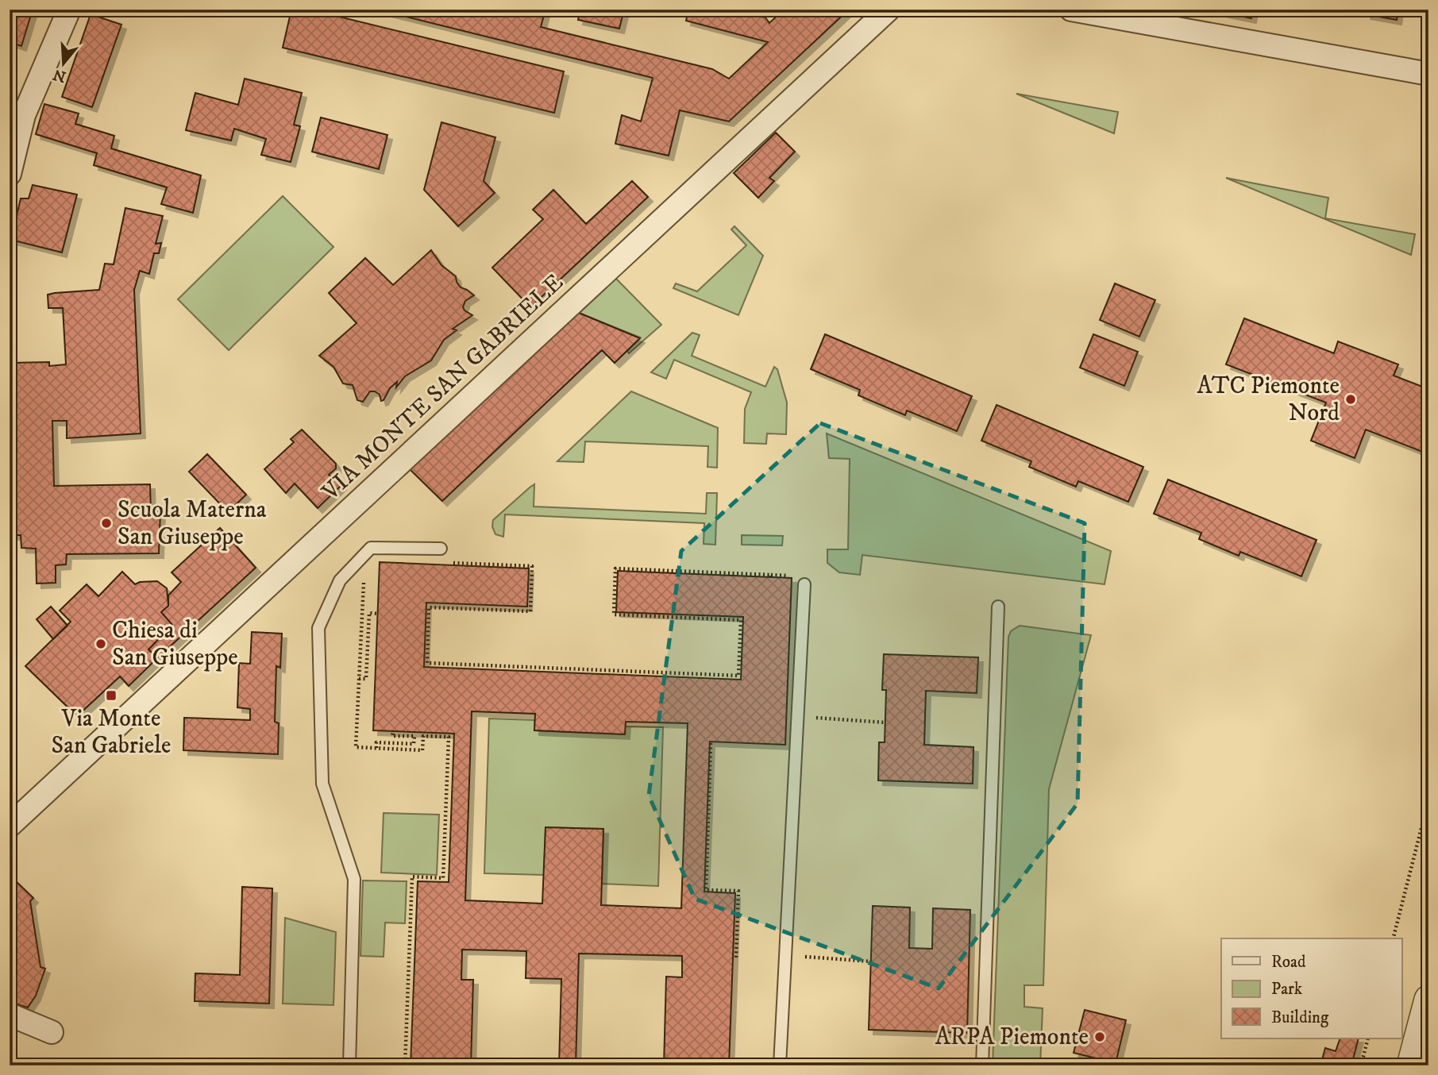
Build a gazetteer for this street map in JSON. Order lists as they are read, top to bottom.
{
  "streets": {
    "street": ["VIA MONTE SAN GABRIELE"]
  },
  "places": {
    "other": [
      "ATC Piemonte Nord",
      "Scuola Materna San Giuseppe",
      "Chiesa di San Giuseppe",
      "ARPA Piemonte"
    ],
    "transit": ["Via Monte San Gabriele"]
  },
  "legend": ["Road", "Park", "Building"],
  "north": "bottom"
}
